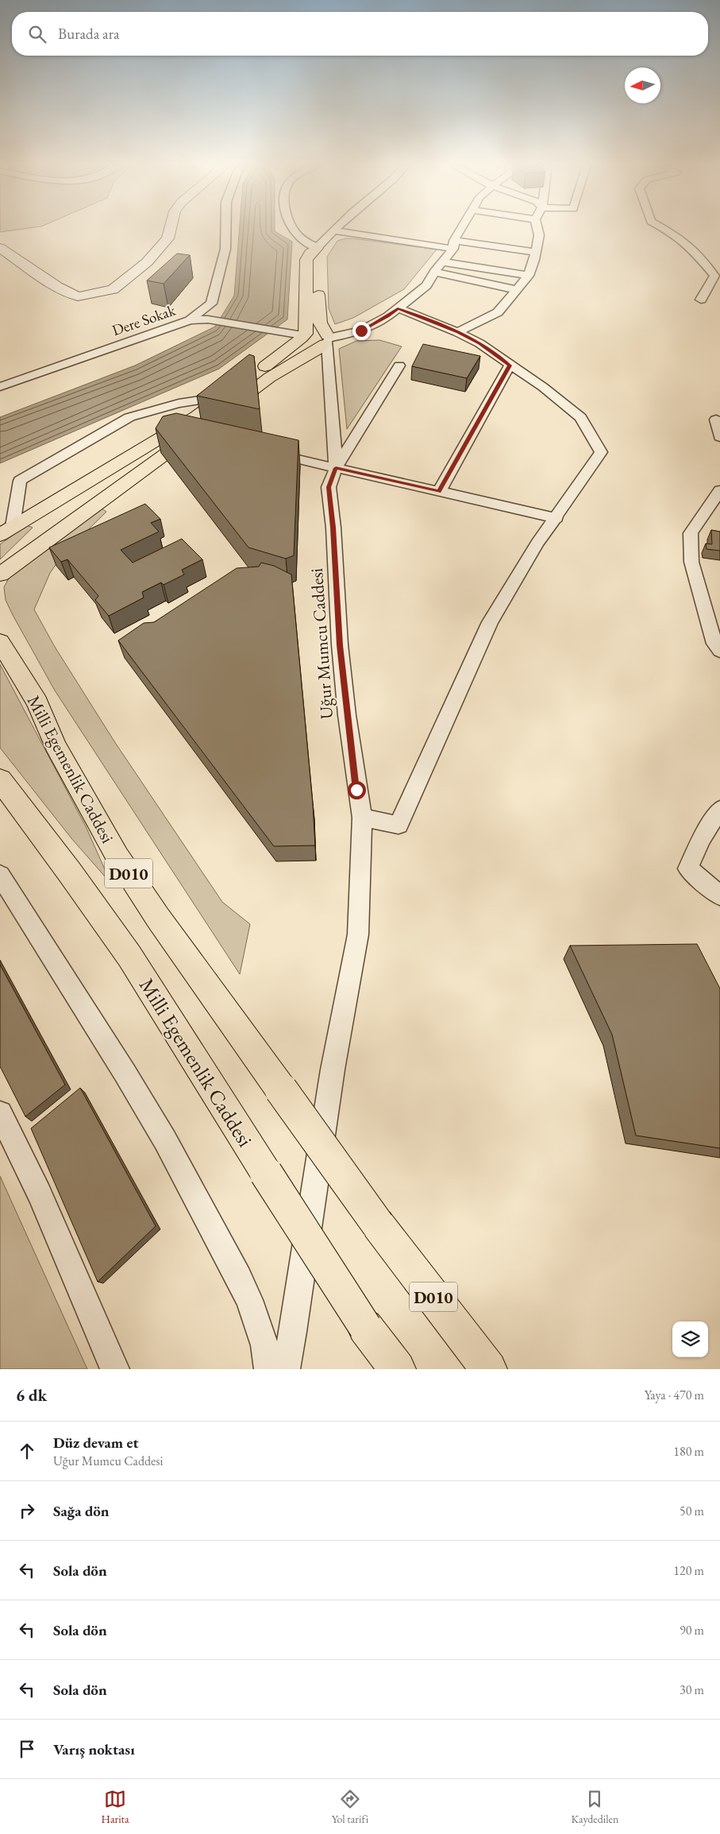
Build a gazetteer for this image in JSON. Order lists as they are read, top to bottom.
{
  "streets": {
    "highway": ["Milli Egemenlik Caddesi", "D010"],
    "street": ["Dere Sokak", "Uğur Mumcu Caddesi"]
  },
  "north": "left",
  "page": {
    "search": "Burada ara",
    "heading": ["6 dk", "Yaya · 470 m"],
    "list": [
      ["Düz devam et", "Uğur Mumcu Caddesi", "180 m"],
      ["Sağa dön", "50 m"],
      ["Sola dön", "120 m"],
      ["Sola dön", "90 m"],
      ["Sola dön", "30 m"],
      "Varış noktası"
    ],
    "nav": ["Harita", "Yol tarifi", "Kaydedilen"]
  }
}
